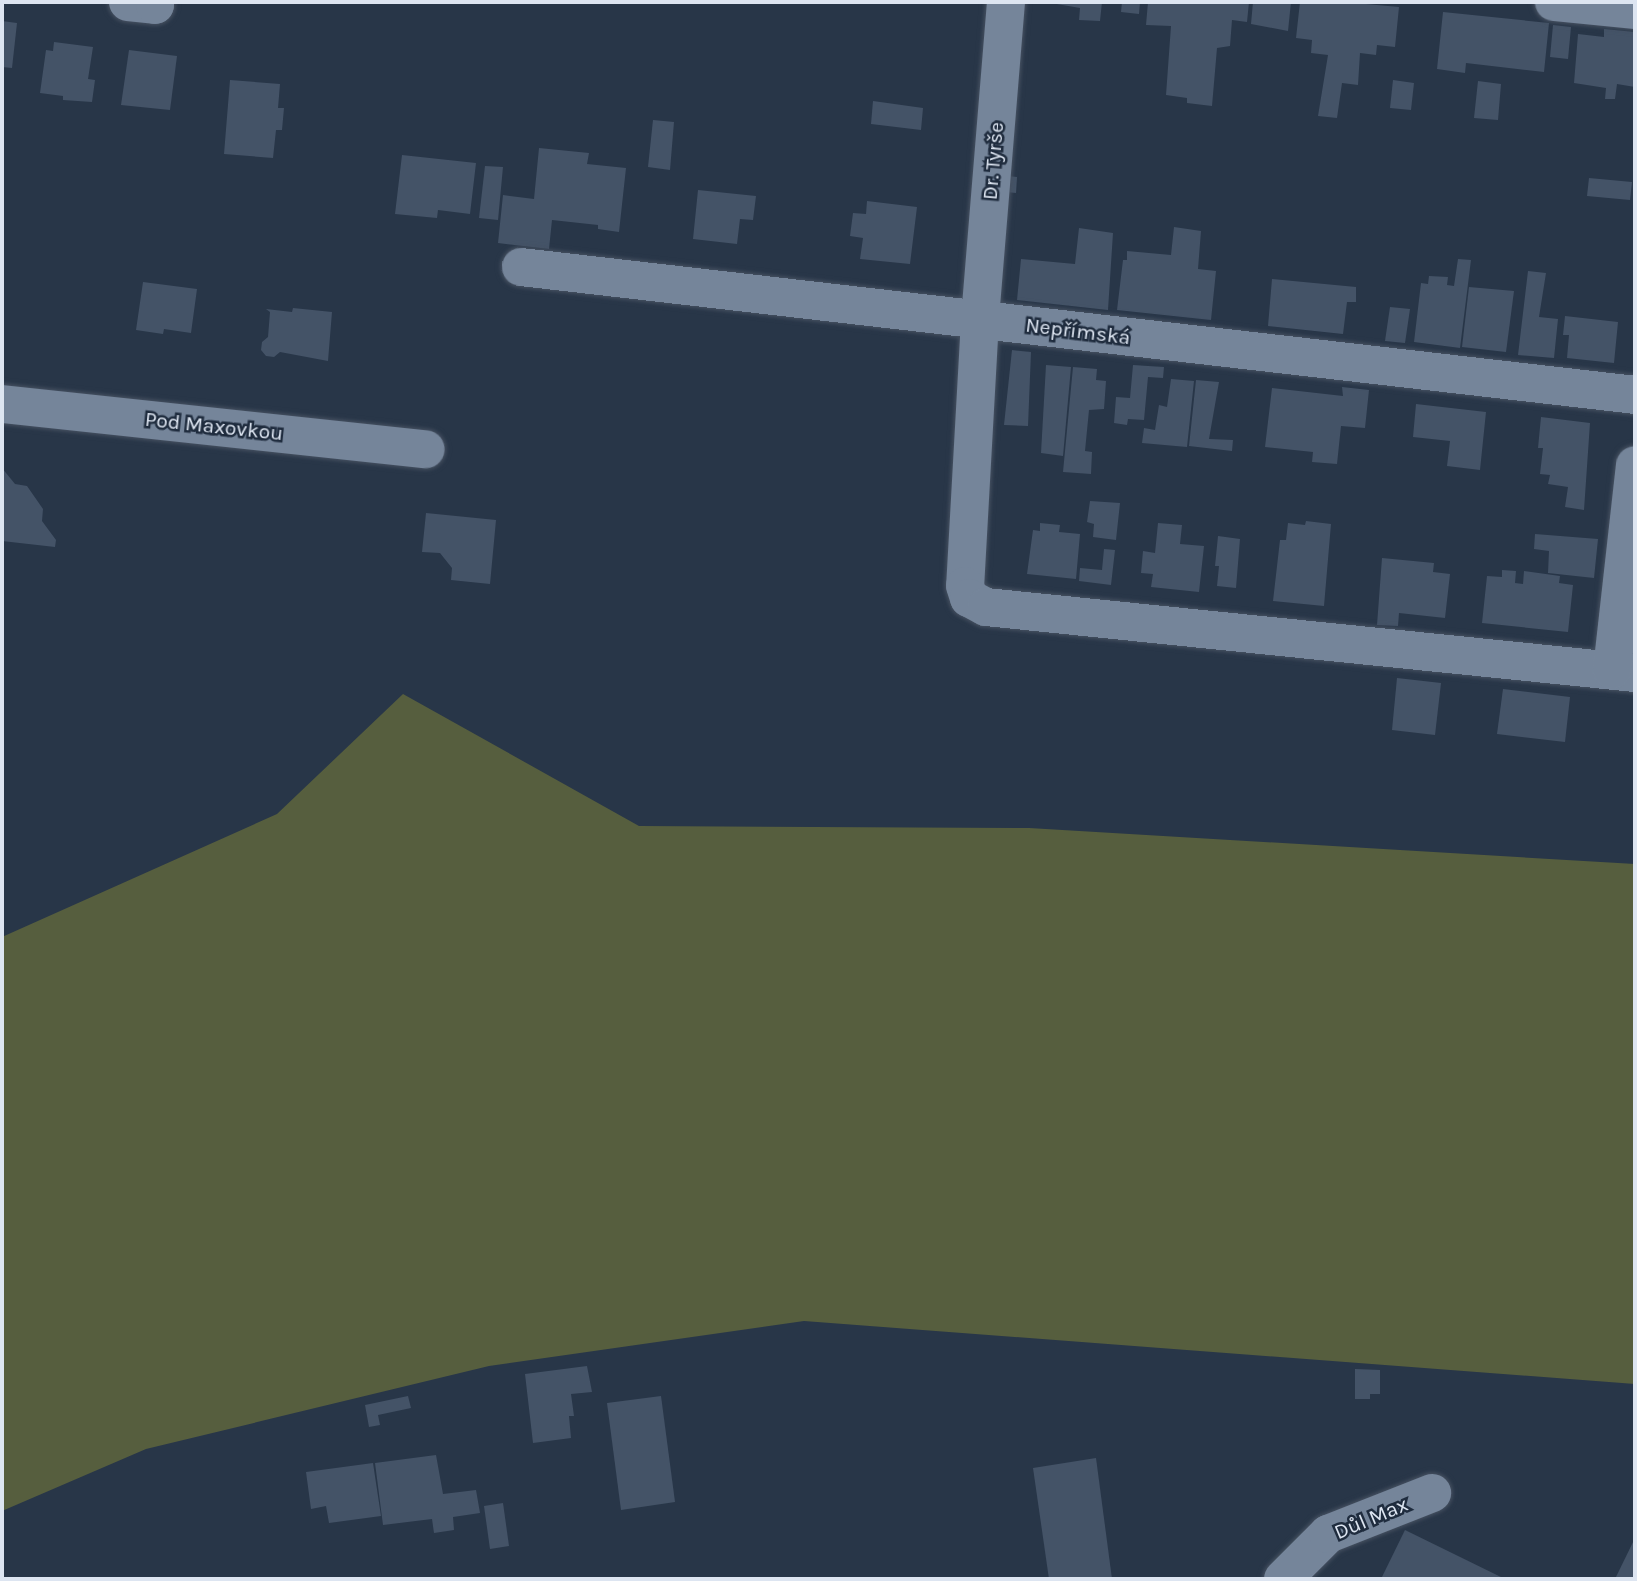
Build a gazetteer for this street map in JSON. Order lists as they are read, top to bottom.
{
  "streets": {
    "street": [
      "Dr. Tyrše",
      "Nepřímská",
      "Pod Maxovkou",
      "Důl Max"
    ]
  },
  "crossings": [
    ["Dr. Tyrše", "Nepřímská"]
  ]
}
